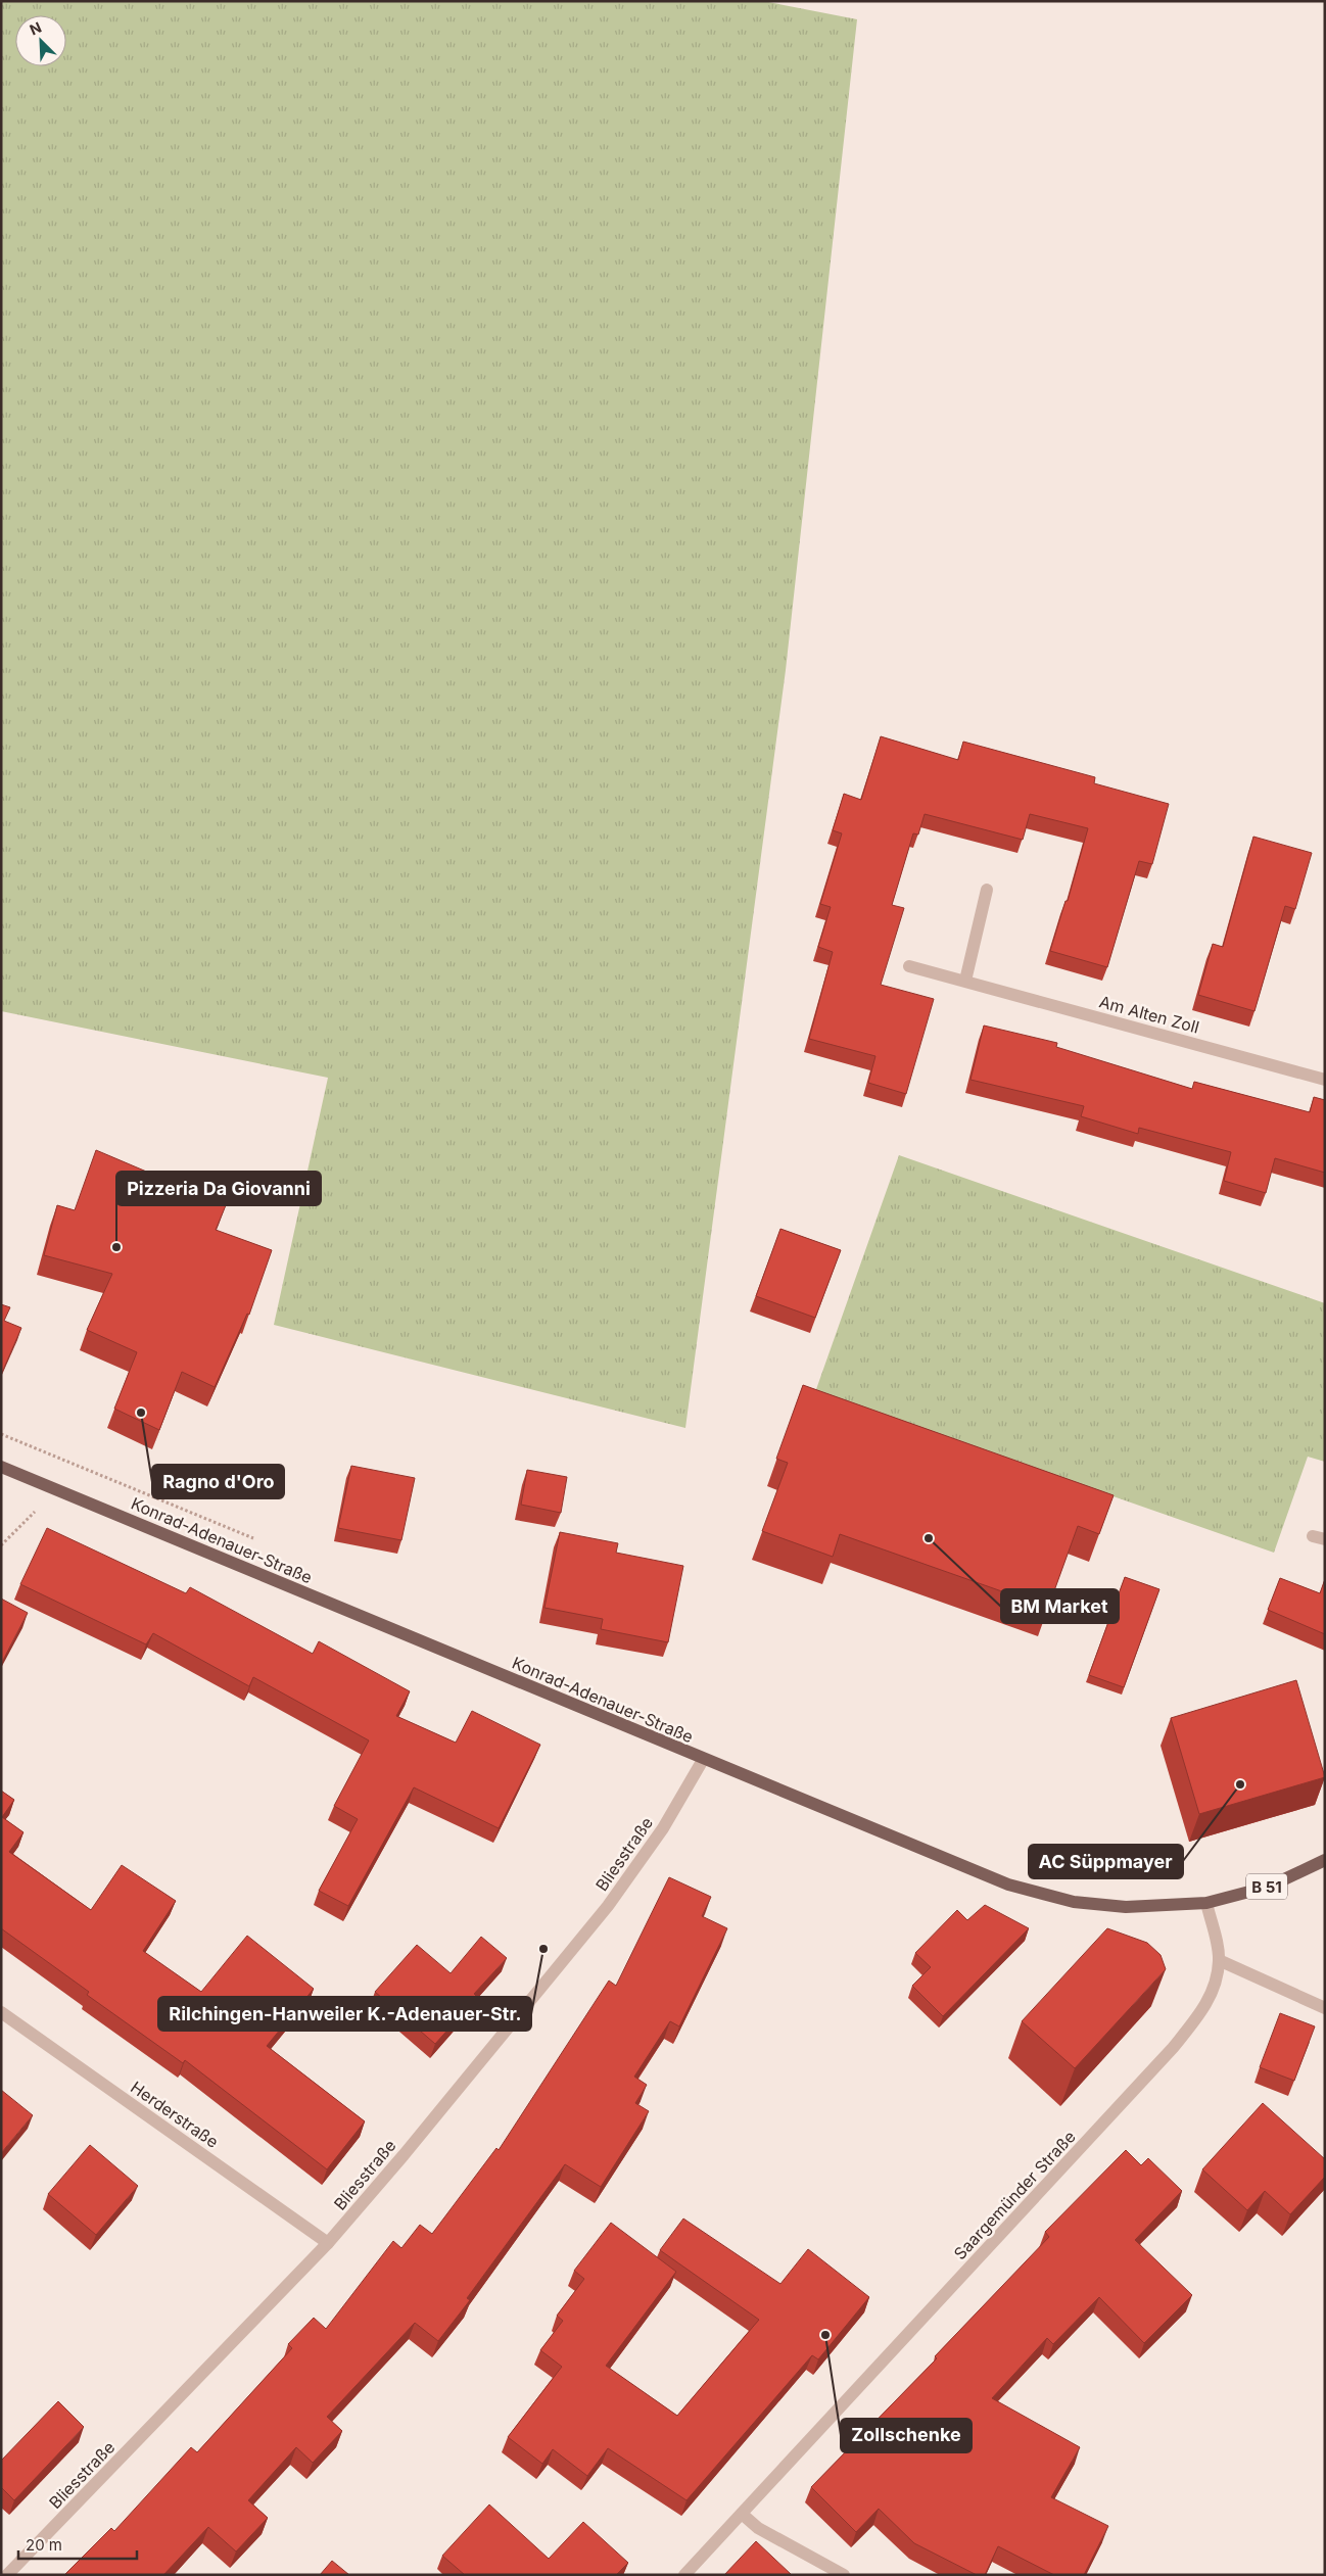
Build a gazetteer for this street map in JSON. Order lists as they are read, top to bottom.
{
  "streets": {
    "main road": ["Konrad-Adenauer-Straße", "B 51"],
    "street": [
      "Am Alten Zoll",
      "Bliesstraße",
      "Herderstraße",
      "Saargemünder Straße"
    ]
  },
  "crossings": [
    ["Konrad-Adenauer-Straße", "Bliesstraße"],
    ["Konrad-Adenauer-Straße", "B 51"],
    ["Konrad-Adenauer-Straße", "Saargemünder Straße"],
    ["Bliesstraße", "Herderstraße"],
    ["B 51", "Saargemünder Straße"]
  ],
  "places": [
    "Pizzeria Da Giovanni",
    "Ragno d'Oro",
    "BM Market",
    "AC Süppmayer",
    "Rilchingen-Hanweiler K.-Adenauer-Str.",
    "Zollschenke"
  ],
  "scale_bar": "20 m",
  "north": "top left"
}
